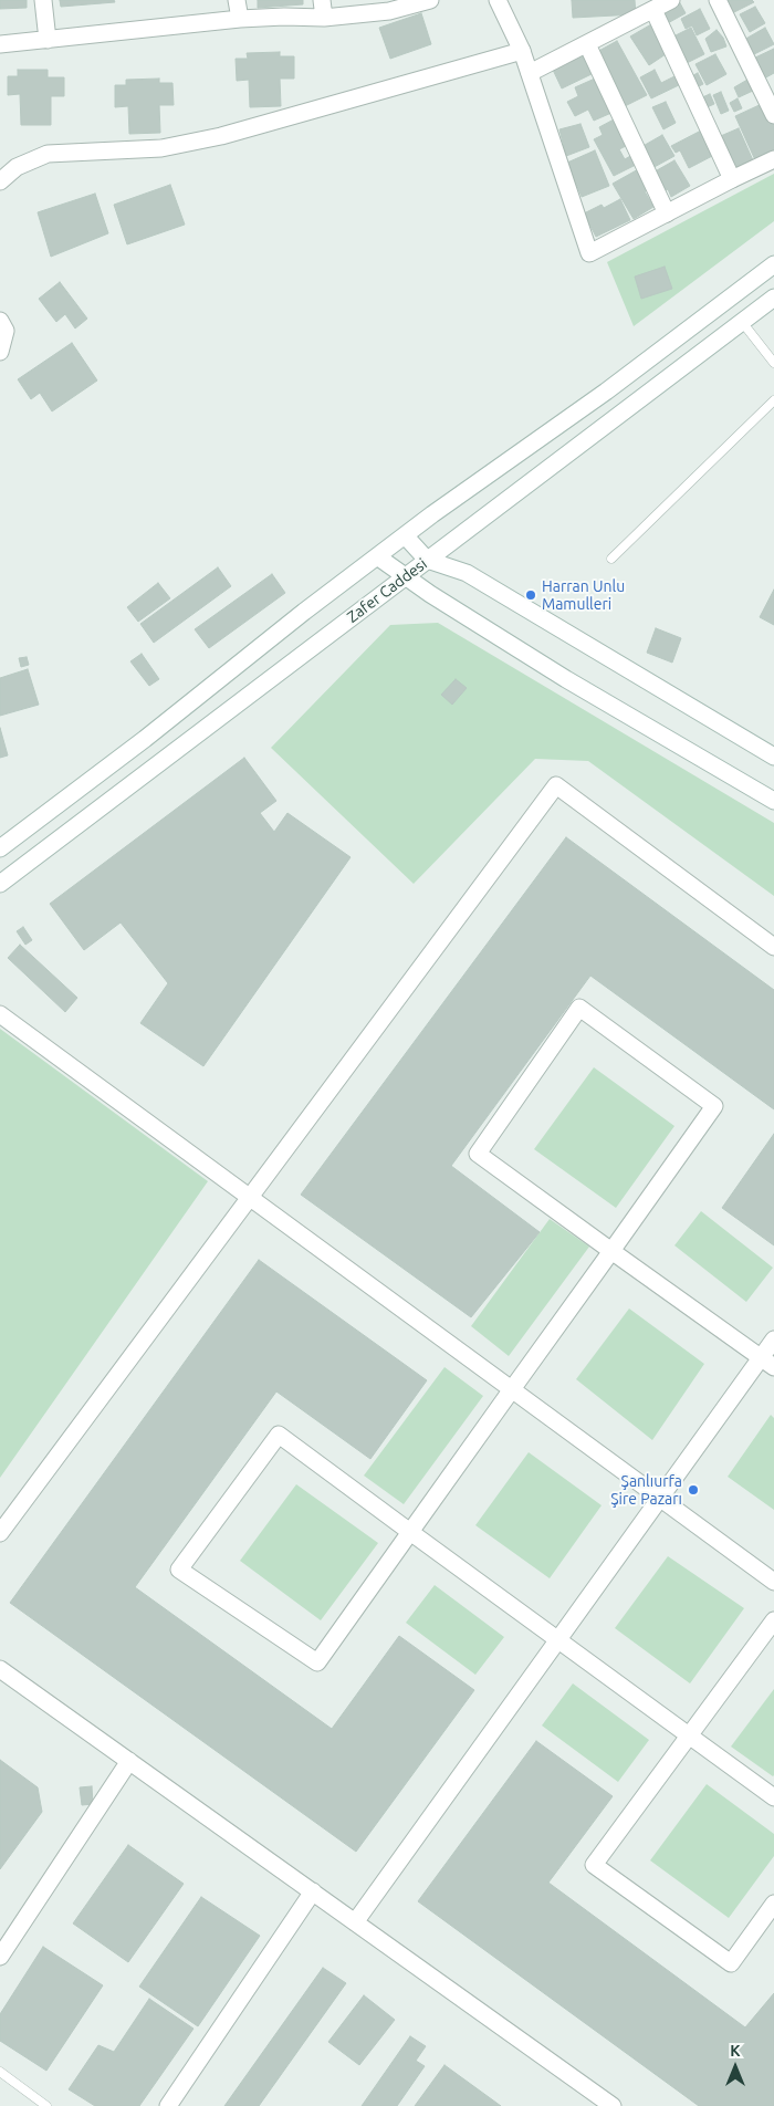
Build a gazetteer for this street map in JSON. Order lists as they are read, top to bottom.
{
  "streets": {
    "street": ["Zafer Caddesi"]
  },
  "places": ["Harran Unlu Mamulleri", "Şanlıurfa Şire Pazarı"],
  "north": "top"
}
